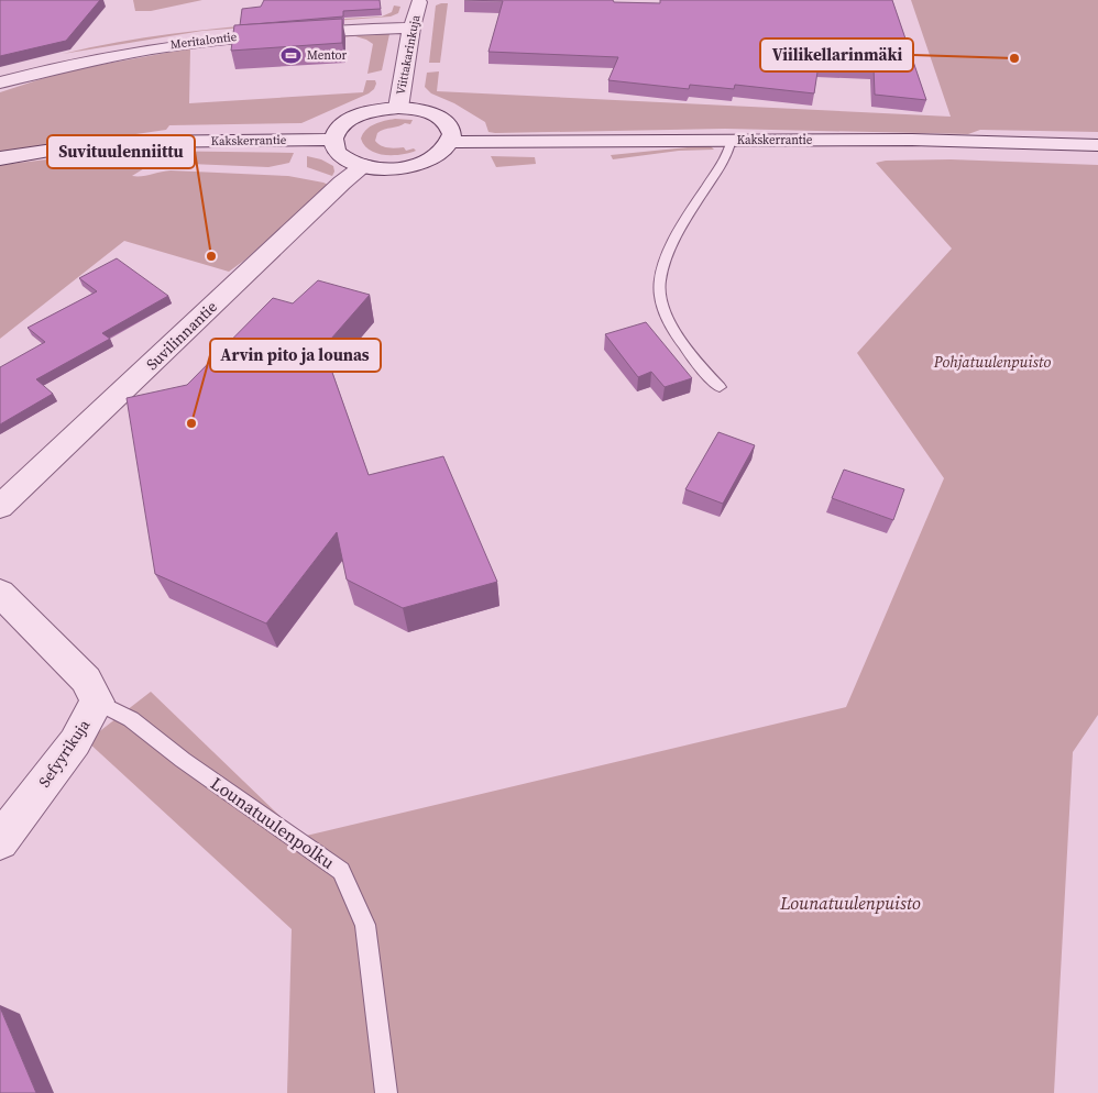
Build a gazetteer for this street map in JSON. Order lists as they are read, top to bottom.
{
  "streets": {
    "street": [
      "Meritalontie",
      "Viittakarinkuja",
      "Kakskerrantie",
      "Suvilinnantie",
      "Sefyyrikuja"
    ],
    "lane": ["Lounatuulenpolku"]
  },
  "crossings": [
    ["Meritalontie", "Viittakarinkuja"],
    ["Sefyyrikuja", "Lounatuulenpolku"]
  ],
  "parks": ["Pohjatuulenpuisto", "Lounatuulenpuisto"],
  "places": {
    "sports": ["Mentor"],
    "other": ["Viilikellarinmäki", "Suvituulenniittu", "Arvin pito ja lounas"]
  }
}
